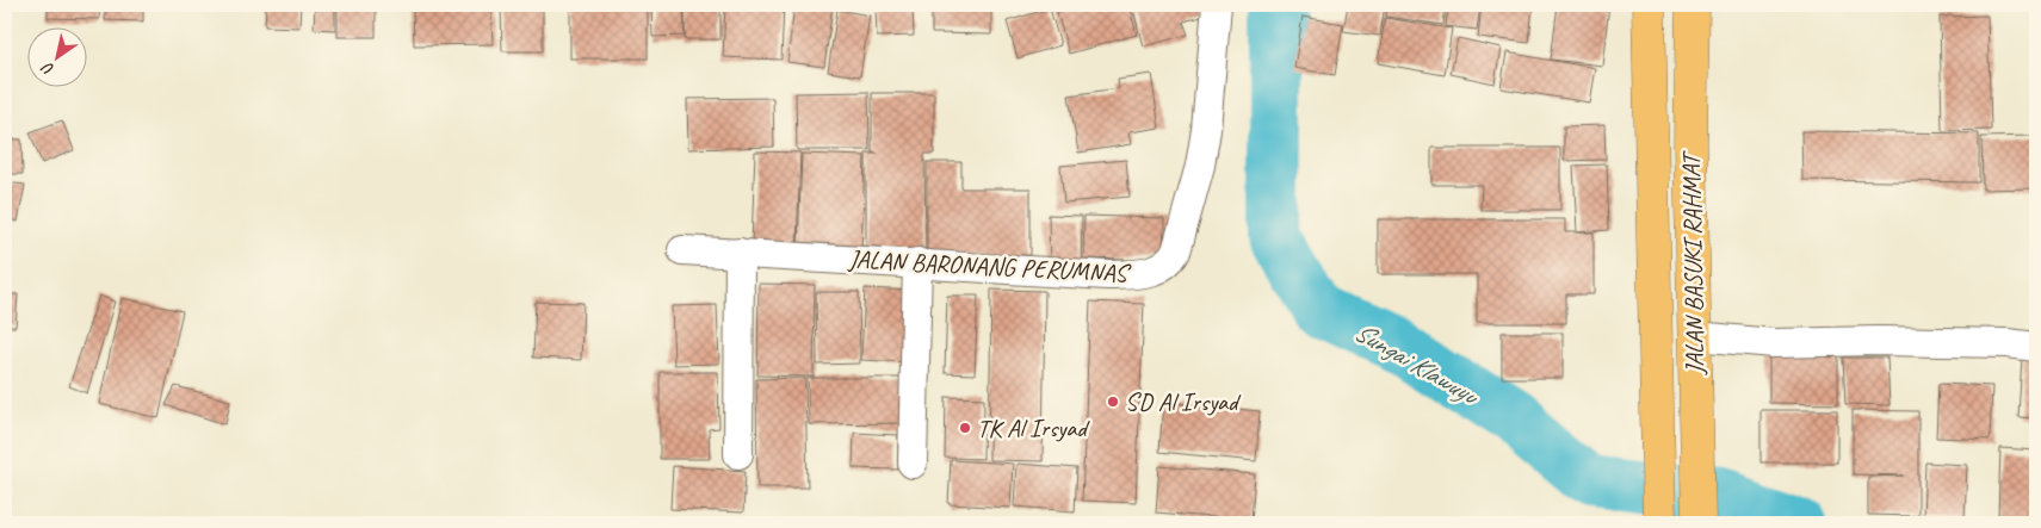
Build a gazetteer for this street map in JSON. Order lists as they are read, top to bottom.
{
  "streets": {
    "highway": ["JALAN BASUKI RAHMAT"],
    "street": ["JALAN BARONANG PERUMNAS"]
  },
  "water": ["Sungai Klawuyu"],
  "places": ["SD Al Irsyad", "TK Al Irsyad"],
  "north": "bottom left"
}
